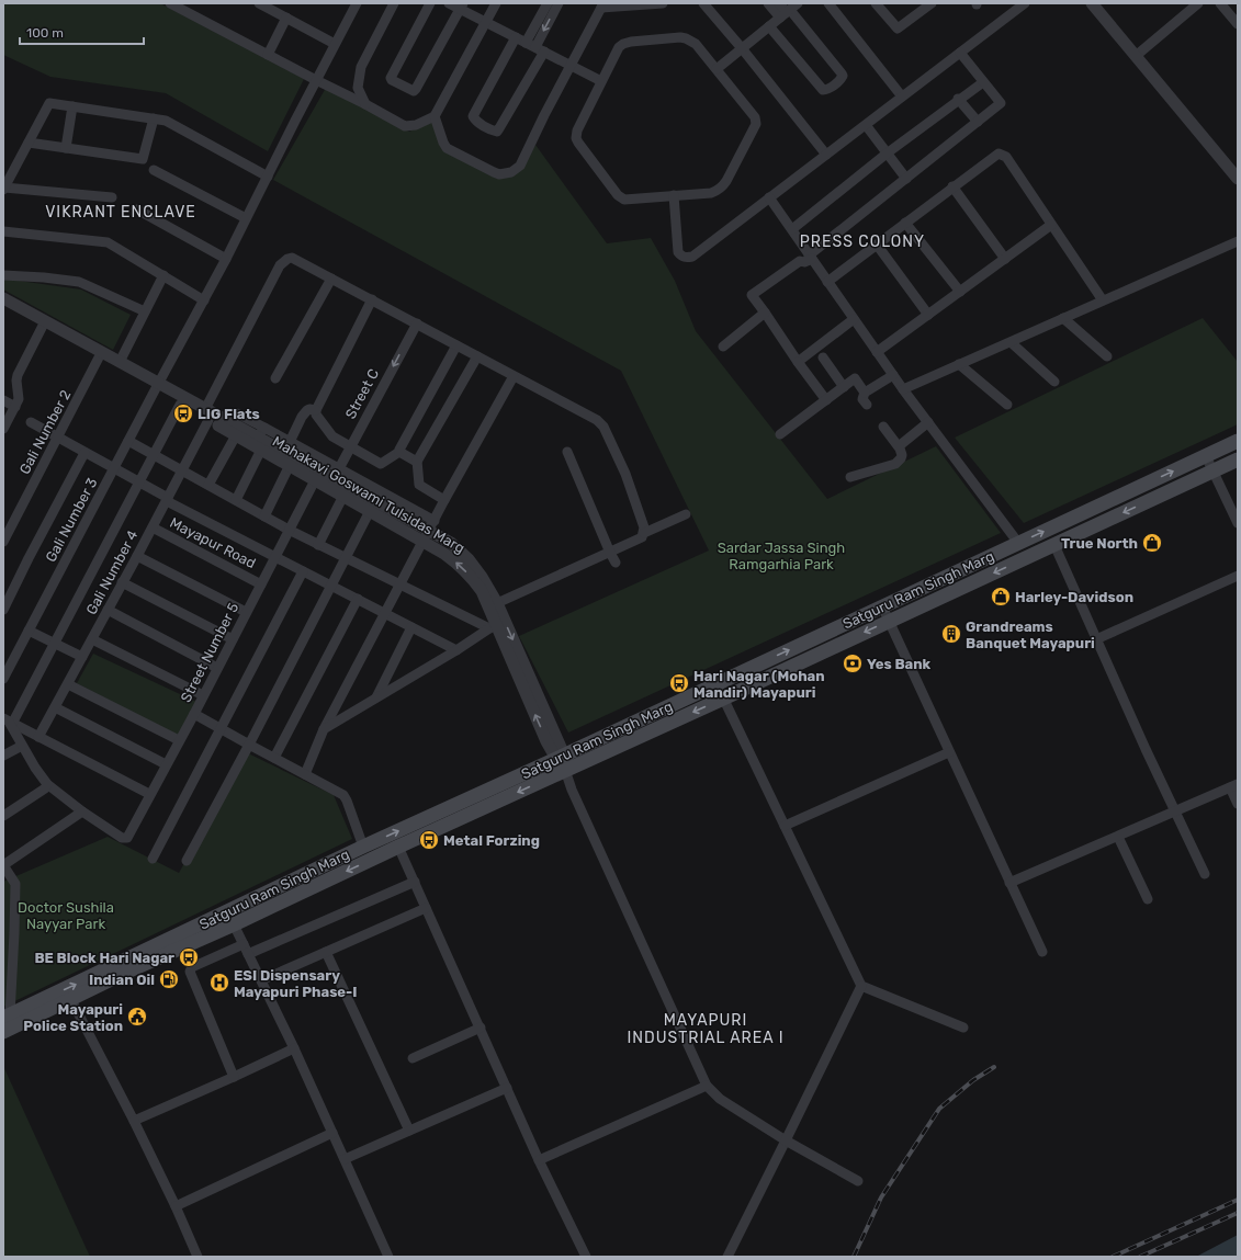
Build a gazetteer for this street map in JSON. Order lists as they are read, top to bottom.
{
  "streets": {
    "main road": ["Satguru Ram Singh Marg"],
    "street": [
      "Street C",
      "Gali Number 2",
      "Mahakavi Goswami Tulsidas Marg",
      "Gali Number 3",
      "Mayapur Road",
      "Gali Number 4",
      "Street Number 5"
    ]
  },
  "crossings": [
    ["Street C", "Mahakavi Goswami Tulsidas Marg"],
    ["Street C", "Gali Number 4"],
    ["Gali Number 2", "Mahakavi Goswami Tulsidas Marg"],
    ["Mahakavi Goswami Tulsidas Marg", "Gali Number 3"],
    ["Mahakavi Goswami Tulsidas Marg", "Gali Number 4"],
    ["Mahakavi Goswami Tulsidas Marg", "Satguru Ram Singh Marg"],
    ["Mahakavi Goswami Tulsidas Marg", "Street Number 5"],
    ["Mayapur Road", "Gali Number 4"],
    ["Mayapur Road", "Street Number 5"]
  ],
  "districts": ["VIKRANT ENCLAVE", "PRESS COLONY", "MAYAPURI INDUSTRIAL AREA I"],
  "parks": ["Sardar Jassa Singh Ramgarhia Park", "Doctor Sushila Nayyar Park"],
  "places": {
    "bus stop": [
      "LIG Flats",
      "Hari Nagar (Mohan Mandir) Mayapuri",
      "Metal Forzing",
      "BE Block Hari Nagar"
    ],
    "shop": ["True North", "Harley-Davidson"],
    "building": ["Grandreams Banquet Mayapuri"],
    "bank": ["Yes Bank"],
    "fuel station": ["Indian Oil"],
    "hospital": ["ESI Dispensary Mayapuri Phase-I"],
    "public building": ["Mayapuri Police Station"]
  },
  "scale_bar": "100 m"
}
